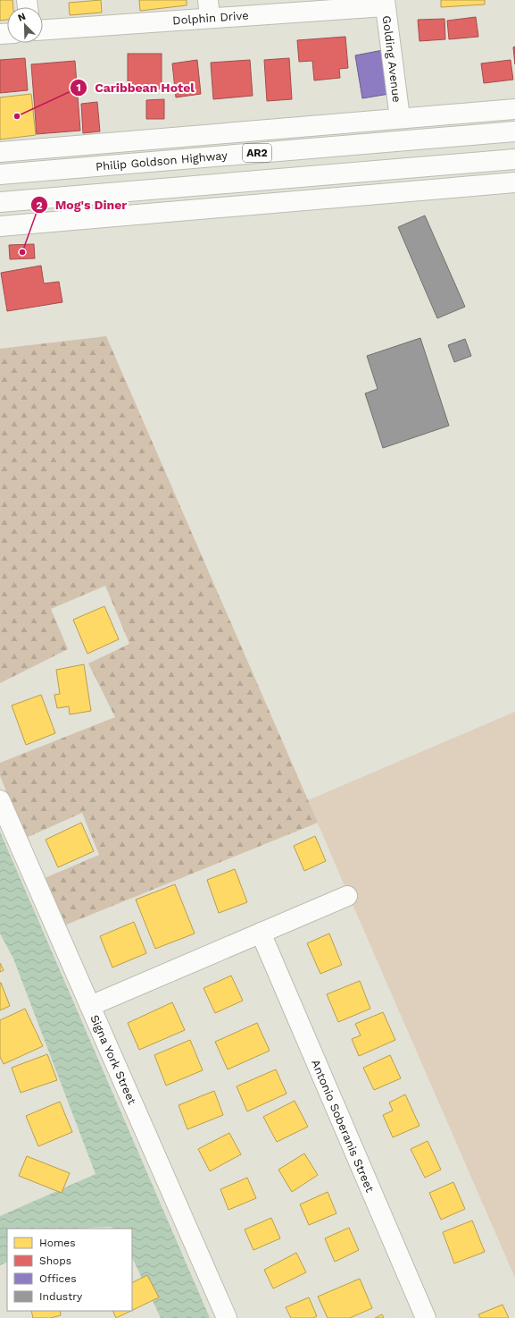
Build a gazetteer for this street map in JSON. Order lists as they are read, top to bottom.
{
  "streets": {
    "street": [
      "Dolphin Drive",
      "Golding Avenue",
      "AR2",
      "Philip Goldson Highway",
      "Signa York Street",
      "Antonio Soberanis Street"
    ]
  },
  "crossings": [
    ["Dolphin Drive", "Golding Avenue"]
  ],
  "places": ["Caribbean Hotel", "Mog's Diner"],
  "legend": [
    "Homes",
    "Shops",
    "Offices",
    "Industry"
  ],
  "north": "top left"
}
